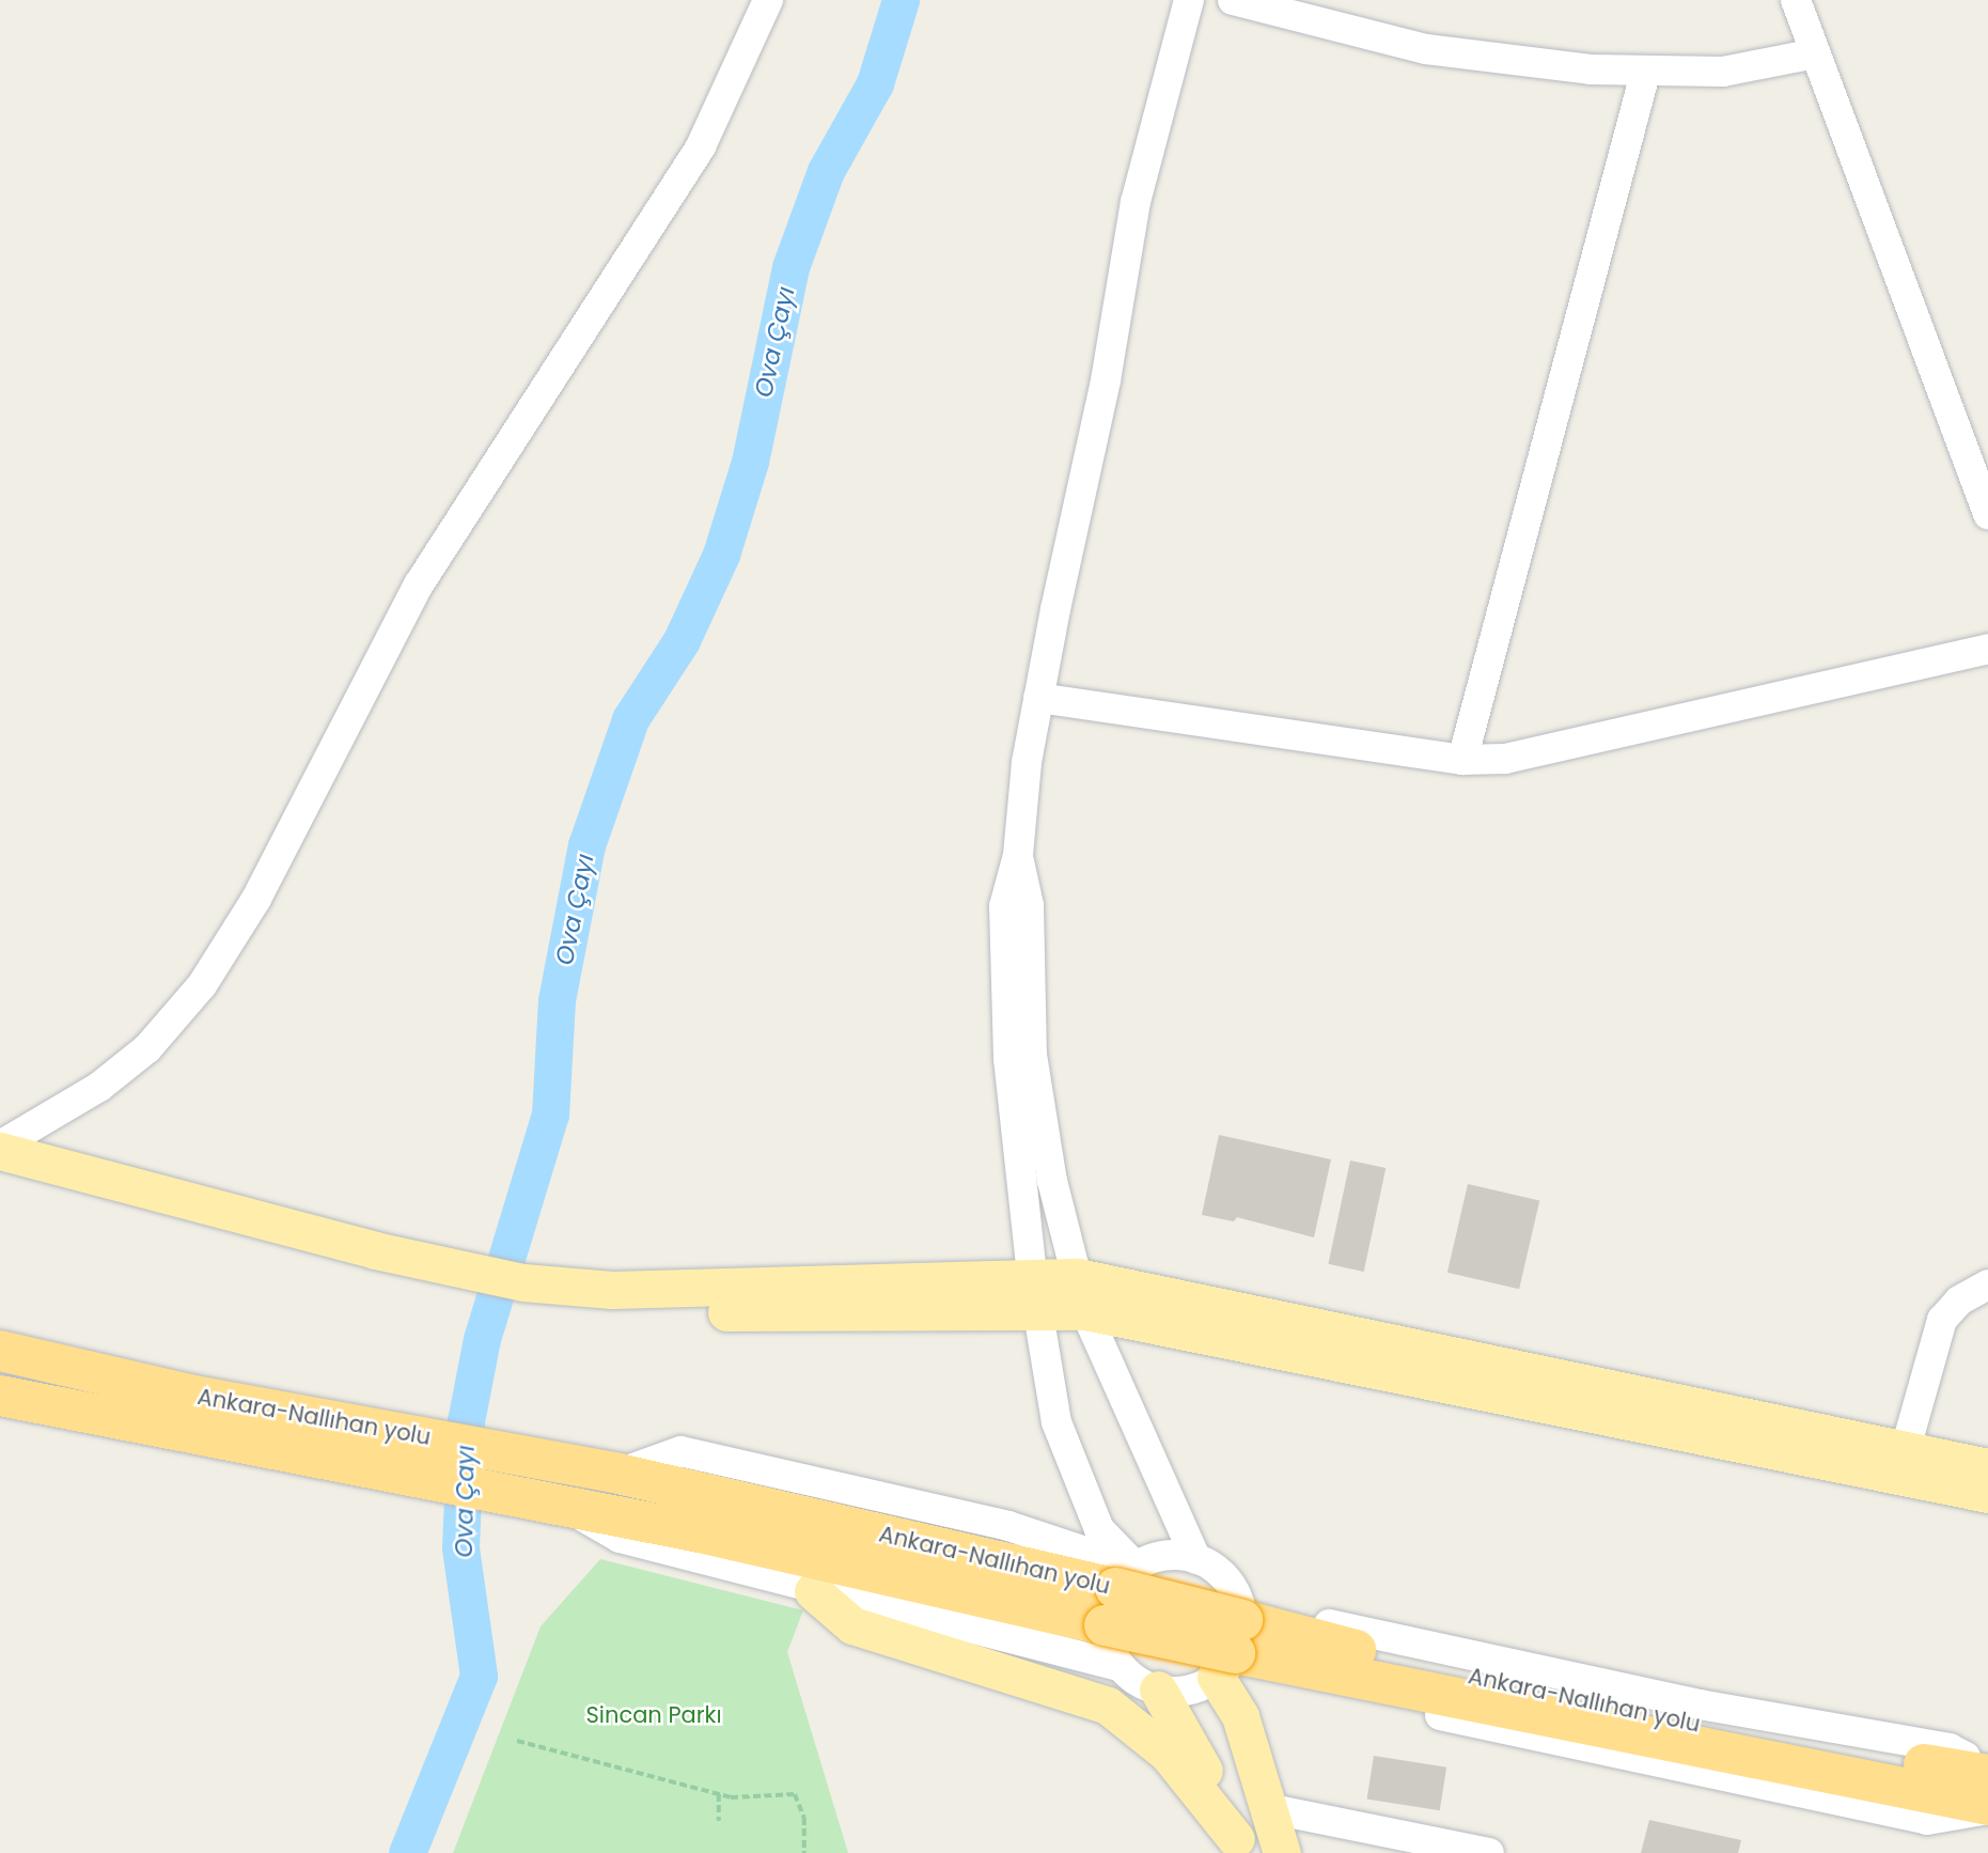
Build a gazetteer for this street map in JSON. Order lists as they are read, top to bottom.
{
  "streets": {
    "highway": ["Ankara-Nallıhan yolu"]
  },
  "water": ["Ova Çayı"],
  "parks": ["Sincan Parkı"]
}
